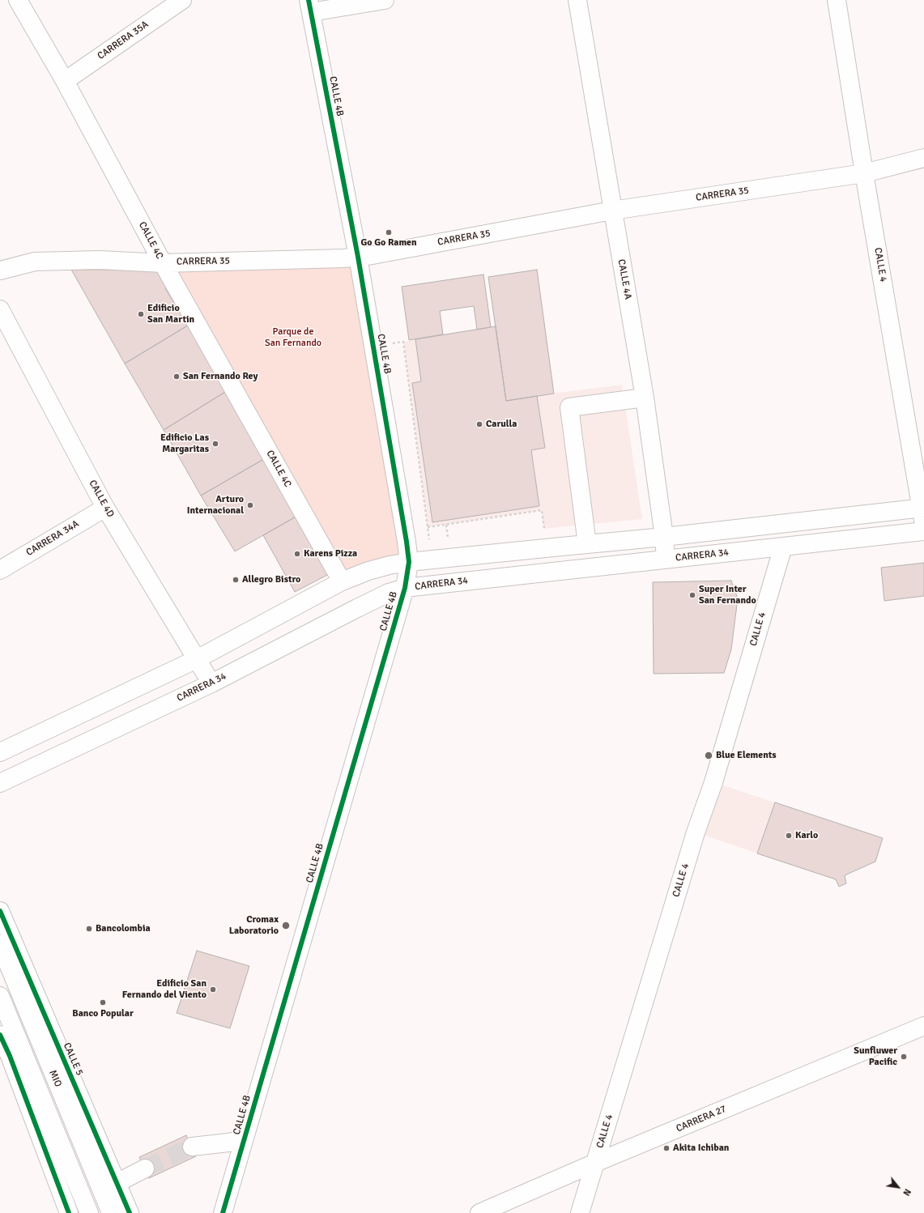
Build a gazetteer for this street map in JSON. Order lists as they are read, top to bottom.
{
  "streets": {
    "street": [
      "CARRERA 35A",
      "CALLE 4B",
      "CARRERA 35",
      "CALLE 4C",
      "CALLE 4",
      "CALLE 4A",
      "CALLE 4D",
      "CARRERA 34A",
      "CARRERA 34",
      "CALLE 5",
      "MIO",
      "CARRERA 27"
    ]
  },
  "crossings": [
    ["CARRERA 35A", "CALLE 4C"],
    ["CALLE 4B", "CARRERA 35"],
    ["CALLE 4B", "CARRERA 34"],
    ["CARRERA 35", "CALLE 4C"],
    ["CARRERA 35", "CALLE 4"],
    ["CARRERA 35", "CALLE 4A"],
    ["CALLE 4", "CARRERA 34"],
    ["CALLE 4", "CARRERA 27"],
    ["CALLE 4A", "CARRERA 34"],
    ["CALLE 4D", "CARRERA 34A"],
    ["CALLE 4D", "CARRERA 34"]
  ],
  "parks": ["Parque de San Fernando"],
  "places": [
    "Go Go Ramen",
    "Edificio San Martin",
    "San Fernando Rey",
    "Carulla",
    "Edificio Las Margaritas",
    "Arturo Internacional",
    "Karens Pizza",
    "Allegro Bistro",
    "Super Inter San Fernando",
    "Blue Elements",
    "Karlo",
    "Cromax Laboratorio",
    "Bancolombia",
    "Edificio San Fernando del Viento",
    "Banco Popular",
    "Sunfluwer Pacific",
    "Akita Ichiban"
  ],
  "north": "bottom right"
}
